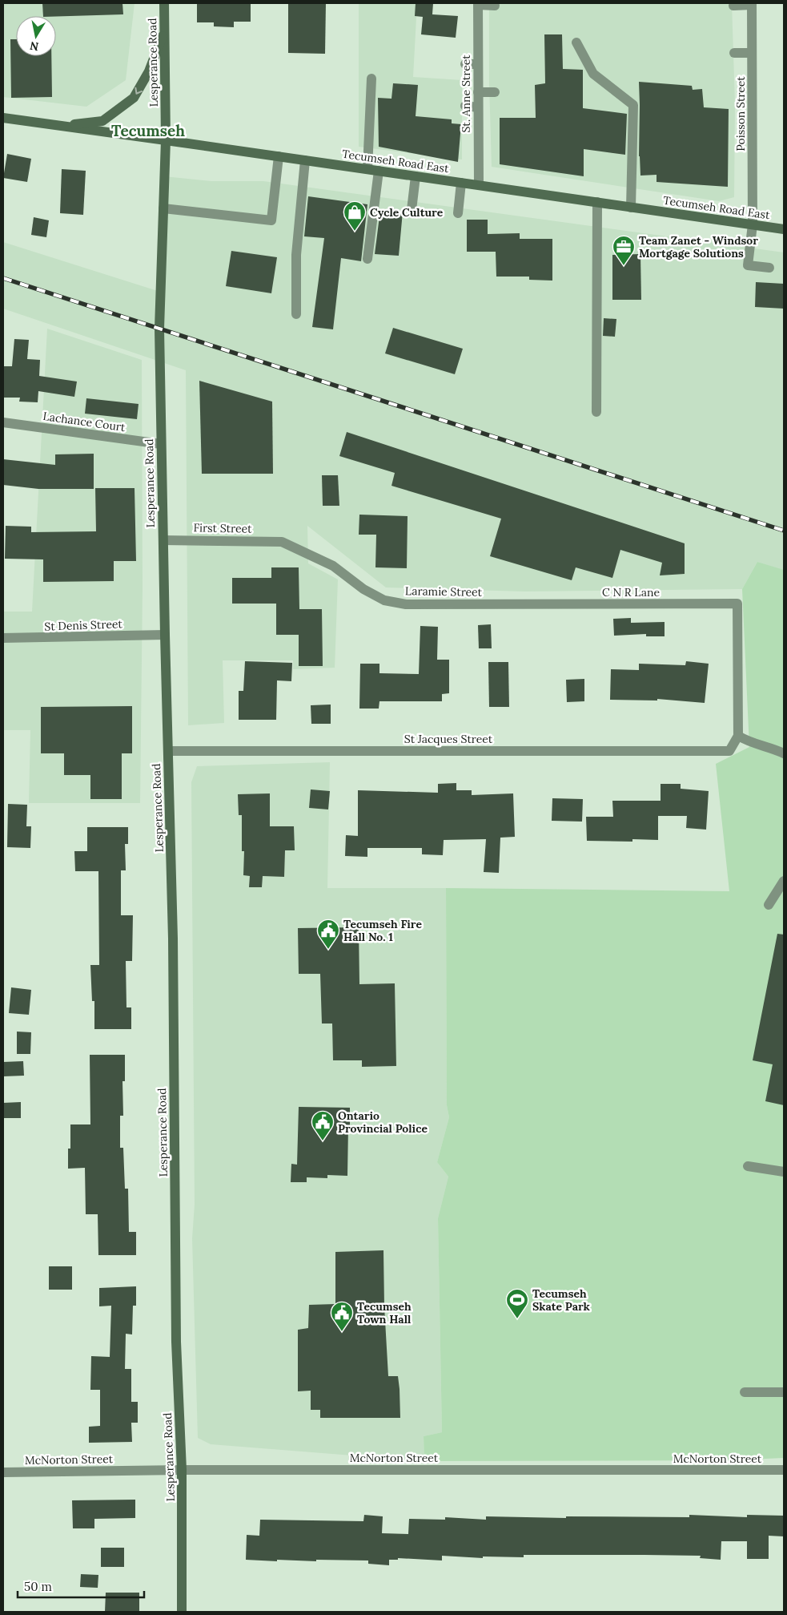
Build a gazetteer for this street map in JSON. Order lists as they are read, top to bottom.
{
  "streets": {
    "main road": ["Lesperance Road", "Tecumseh Road East"],
    "street": [
      "St. Anne Street",
      "Poisson Street",
      "Lachance Court",
      "First Street",
      "Laramie Street",
      "C N R Lane",
      "St Denis Street",
      "St Jacques Street",
      "McNorton Street"
    ]
  },
  "crossings": [
    ["Lesperance Road", "Tecumseh Road East"],
    ["Lesperance Road", "Lachance Court"],
    ["Lesperance Road", "First Street"],
    ["Lesperance Road", "St Denis Street"],
    ["Lesperance Road", "St Jacques Street"],
    ["Lesperance Road", "McNorton Street"],
    ["St. Anne Street", "Tecumseh Road East"],
    ["Poisson Street", "Tecumseh Road East"],
    ["First Street", "Laramie Street"],
    ["Laramie Street", "C N R Lane"],
    ["C N R Lane", "St Jacques Street"]
  ],
  "districts": ["Tecumseh"],
  "places": {
    "shop": ["Cycle Culture"],
    "office": ["Team Zanet - Windsor Mortgage Solutions"],
    "public building": ["Tecumseh Fire Hall No. 1", "Ontario Provincial Police", "Tecumseh Town Hall"],
    "sports": ["Tecumseh Skate Park"]
  },
  "scale_bar": "50 m",
  "north": "bottom"
}
